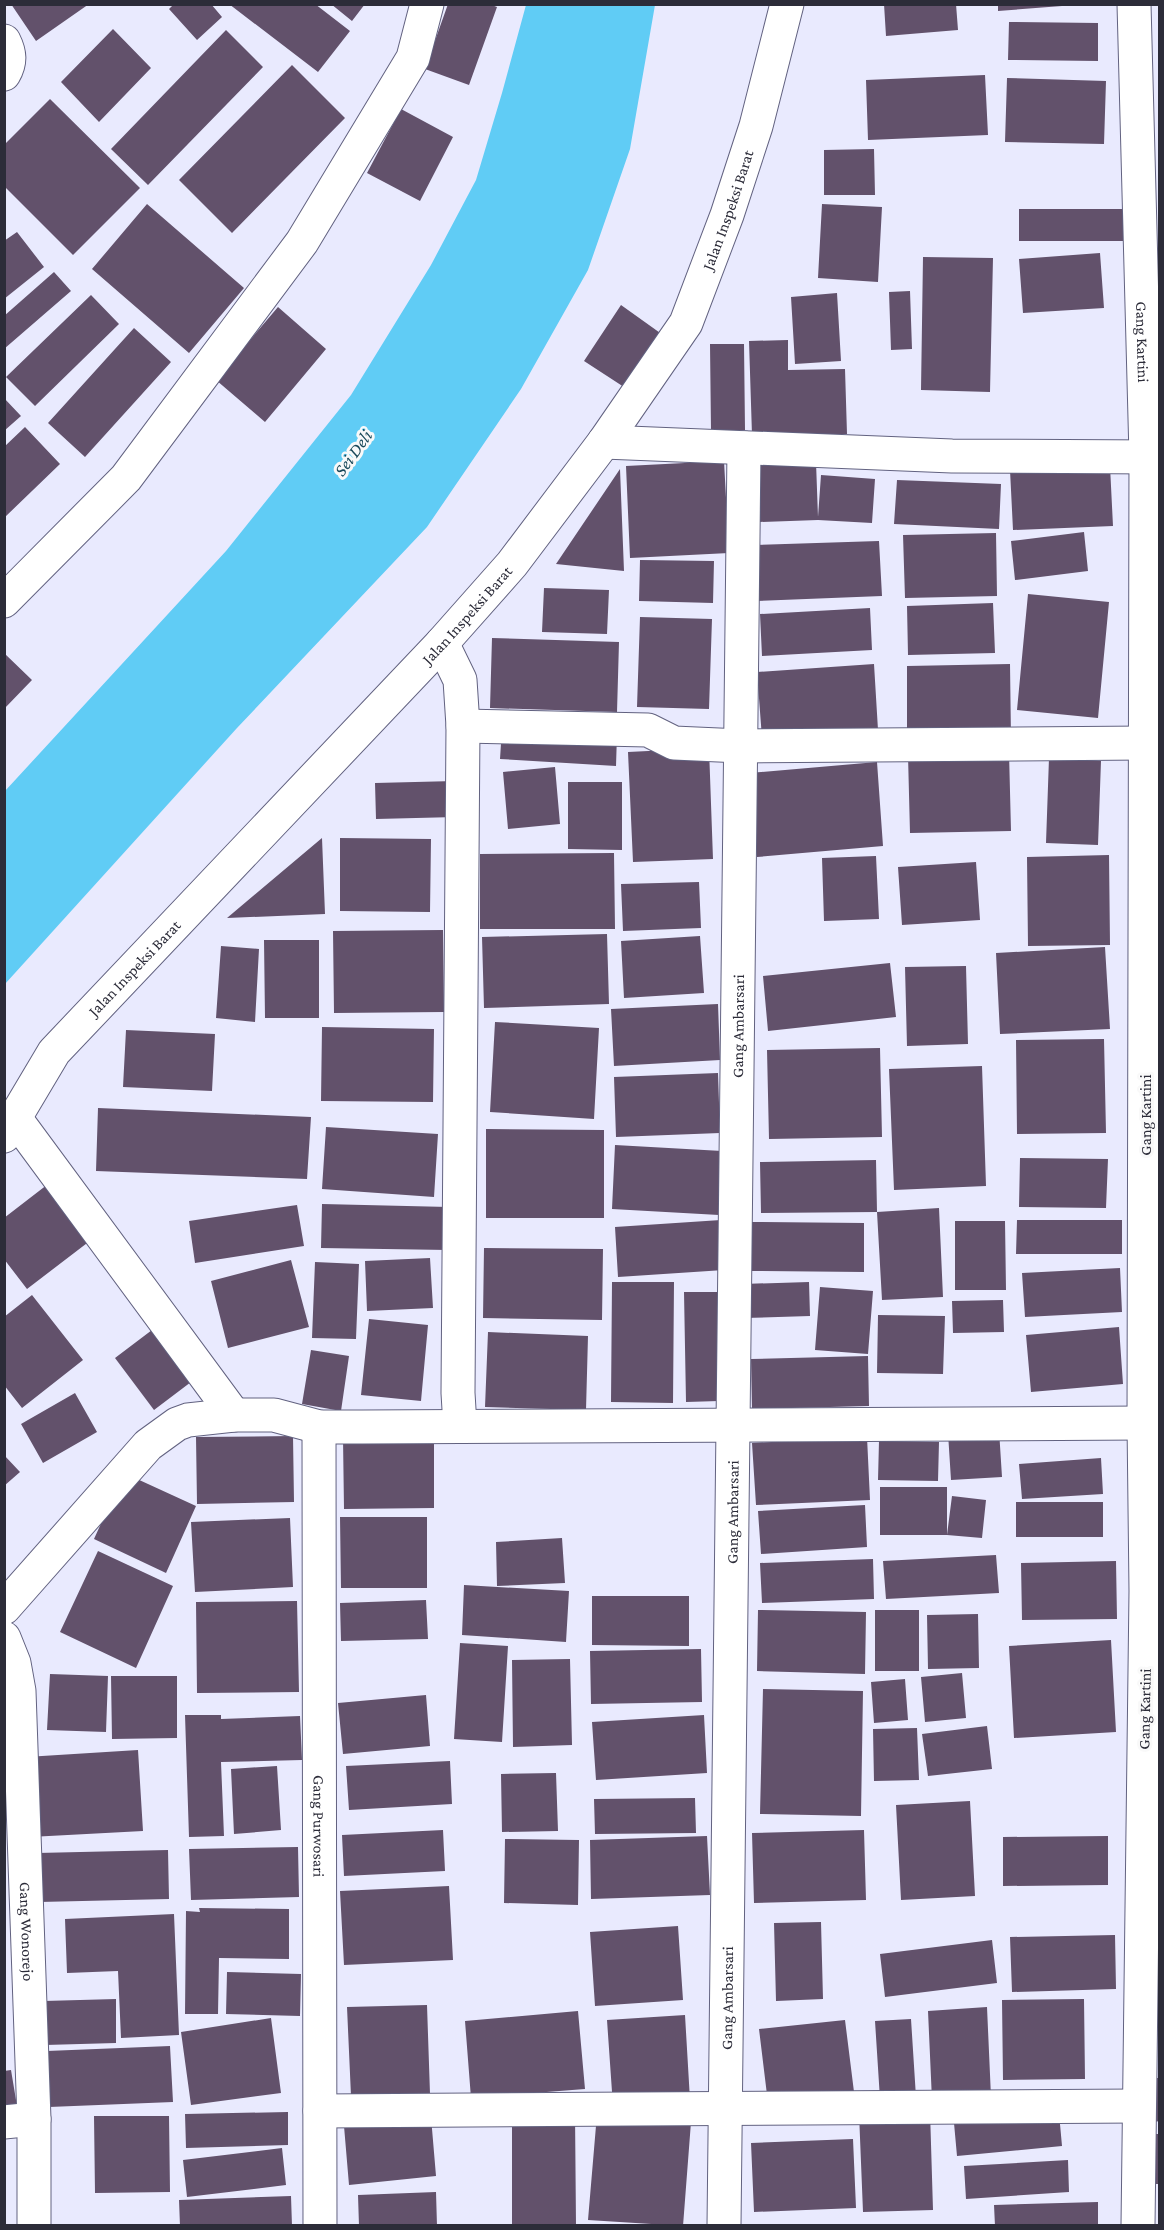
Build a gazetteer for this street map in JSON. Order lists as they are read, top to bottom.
{
  "streets": {
    "street": [
      "Jalan Inspeksi Barat",
      "Gang Kartini",
      "Gang Ambarsari",
      "Gang Purwosari",
      "Gang Wonorejo"
    ]
  },
  "water": ["Sei Deli"]
}
